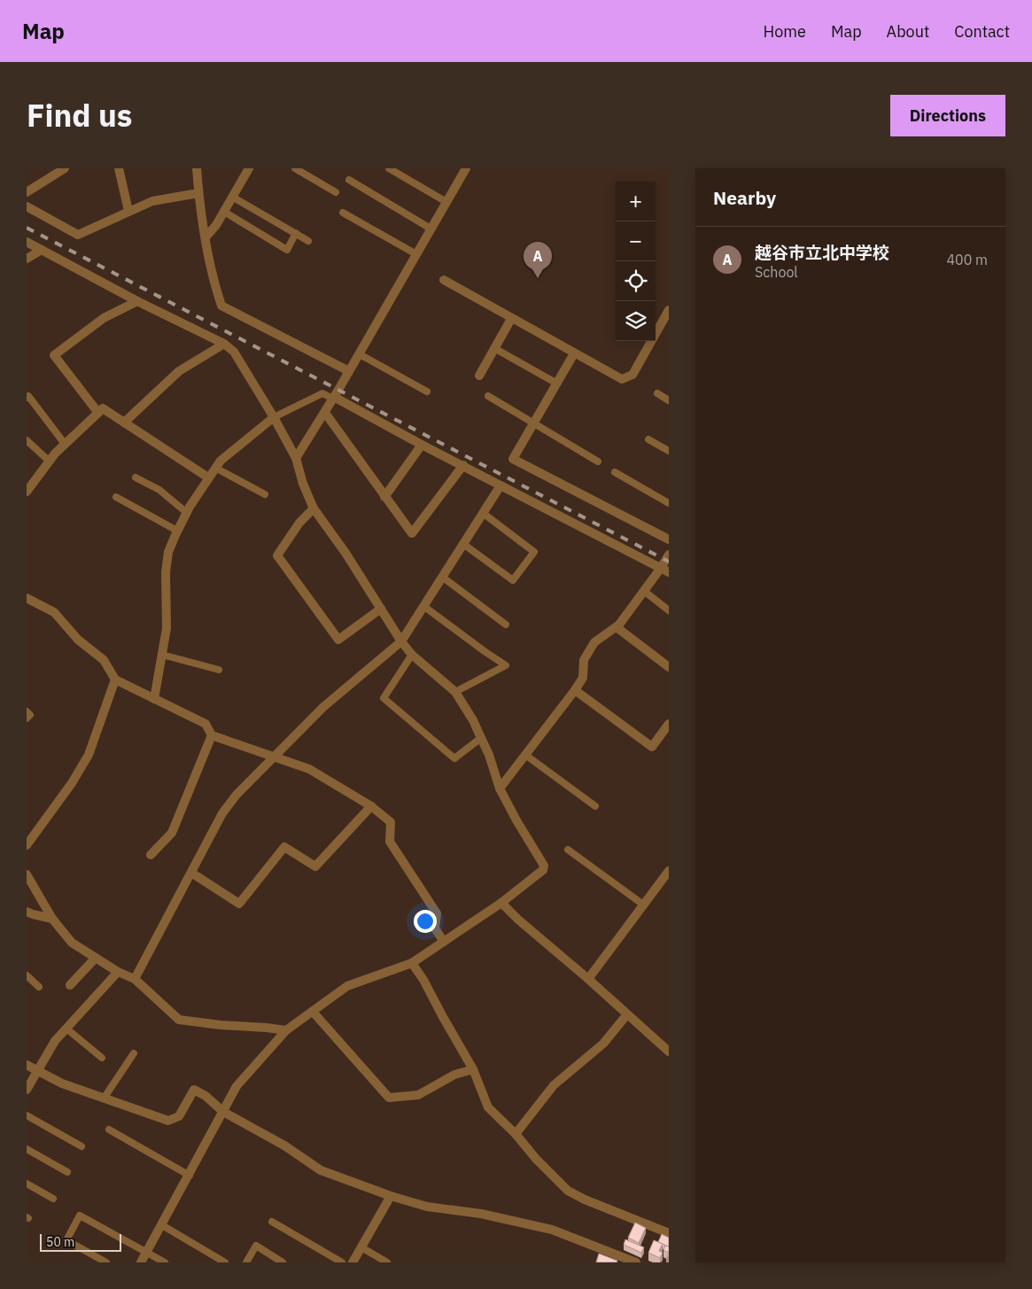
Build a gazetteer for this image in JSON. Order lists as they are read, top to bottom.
{
  "scale_bar": "50 m",
  "page": {
    "header": "Map",
    "nav": [
      "Home",
      "Map",
      "About",
      "Contact"
    ],
    "title": "Find us",
    "buttons": "Directions",
    "heading": "Nearby",
    "map_buttons": ["+", "−"],
    "list": [
      {
        "mark": "A",
        "name": "越谷市立北中学校",
        "note": "School",
        "value": "400 m"
      }
    ],
    "pins": "A",
    "scale": "50 m"
  }
}
